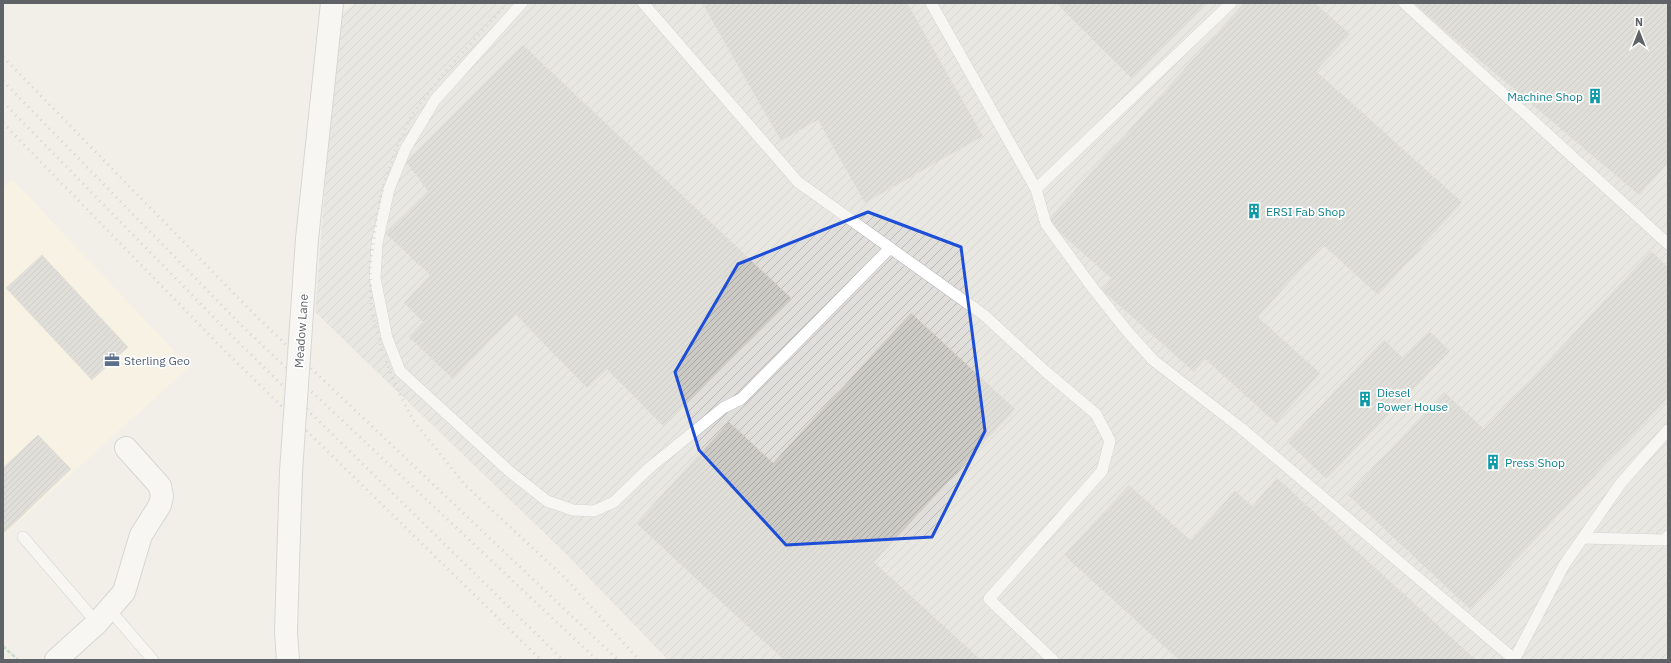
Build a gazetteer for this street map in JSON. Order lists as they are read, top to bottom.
{
  "streets": {
    "street": ["Meadow Lane"]
  },
  "places": {
    "building": [
      "Machine Shop",
      "ERSI Fab Shop",
      "Diesel Power House",
      "Press Shop"
    ],
    "office": ["Sterling Geo"]
  },
  "north": "top"
}
